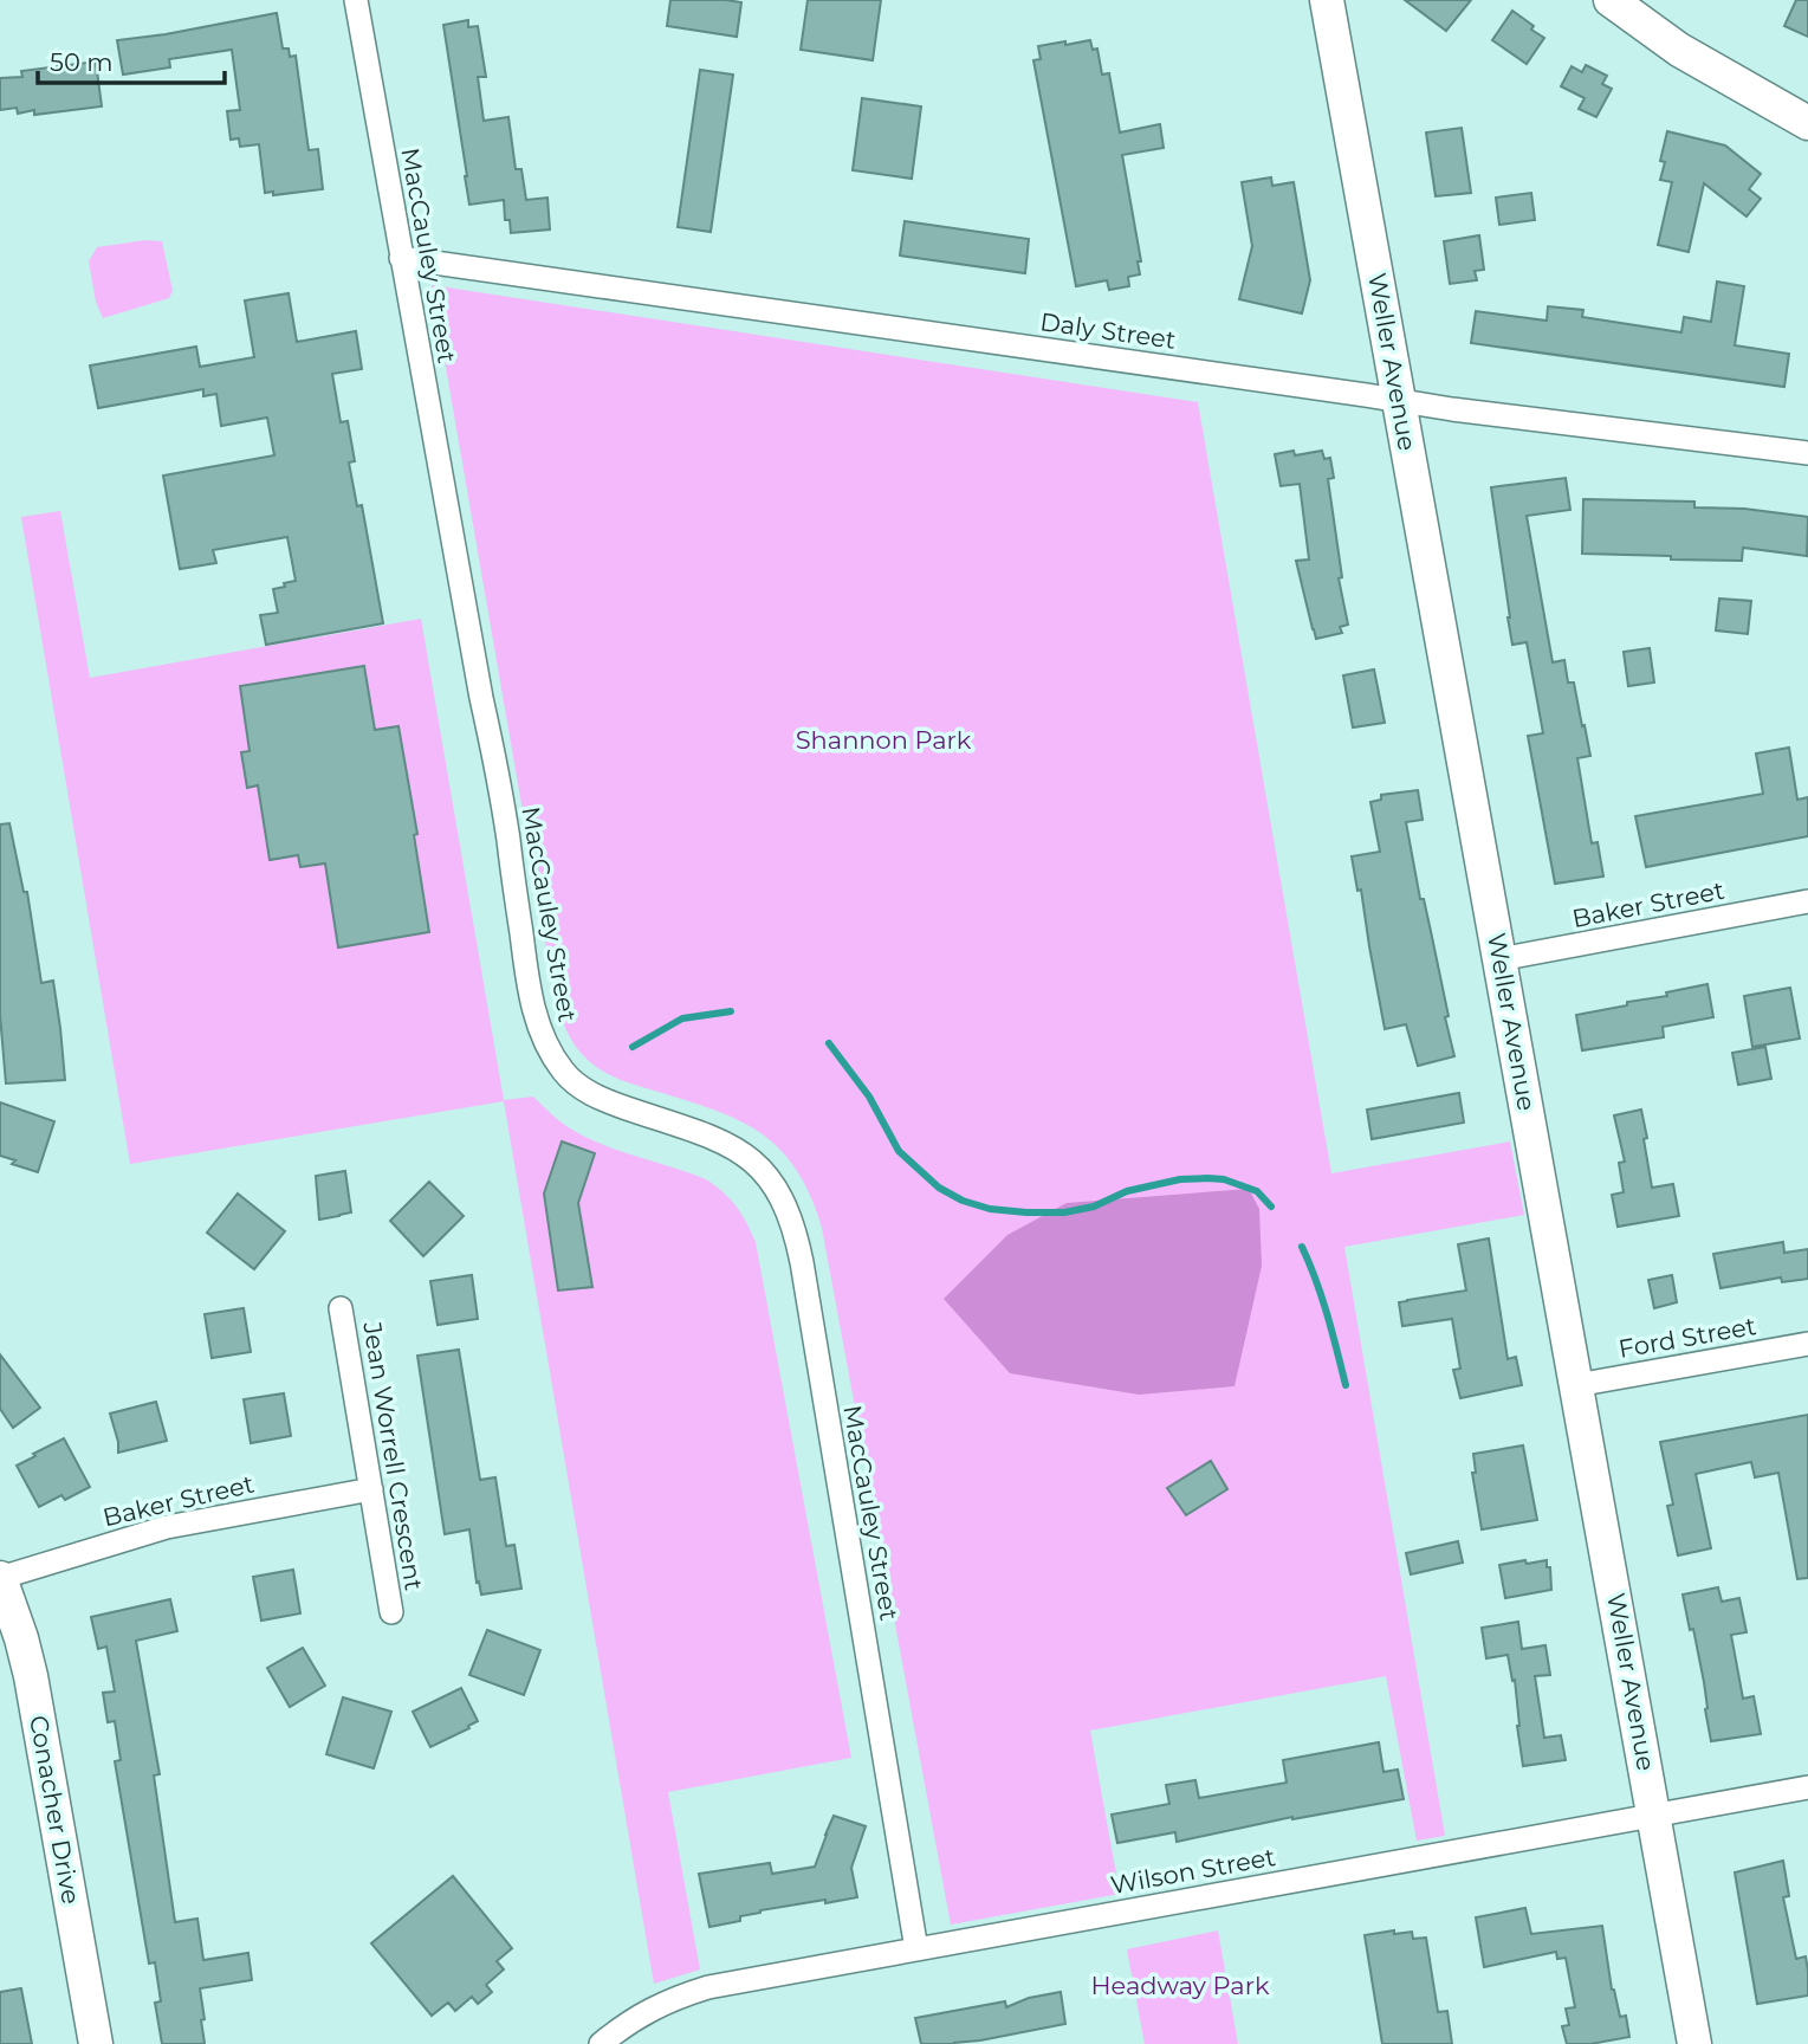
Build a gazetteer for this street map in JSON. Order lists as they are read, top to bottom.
{
  "streets": {
    "street": [
      "MacCauley Street",
      "Daly Street",
      "Weller Avenue",
      "Baker Street",
      "Ford Street",
      "Jean Worrell Crescent",
      "Conacher Drive",
      "Wilson Street"
    ]
  },
  "crossings": [
    ["MacCauley Street", "Daly Street"],
    ["MacCauley Street", "Wilson Street"],
    ["Daly Street", "Weller Avenue"],
    ["Weller Avenue", "Baker Street"],
    ["Weller Avenue", "Ford Street"],
    ["Weller Avenue", "Wilson Street"],
    ["Baker Street", "Jean Worrell Crescent"],
    ["Baker Street", "Conacher Drive"]
  ],
  "parks": ["Shannon Park", "Headway Park"],
  "scale_bar": "50 m"
}
